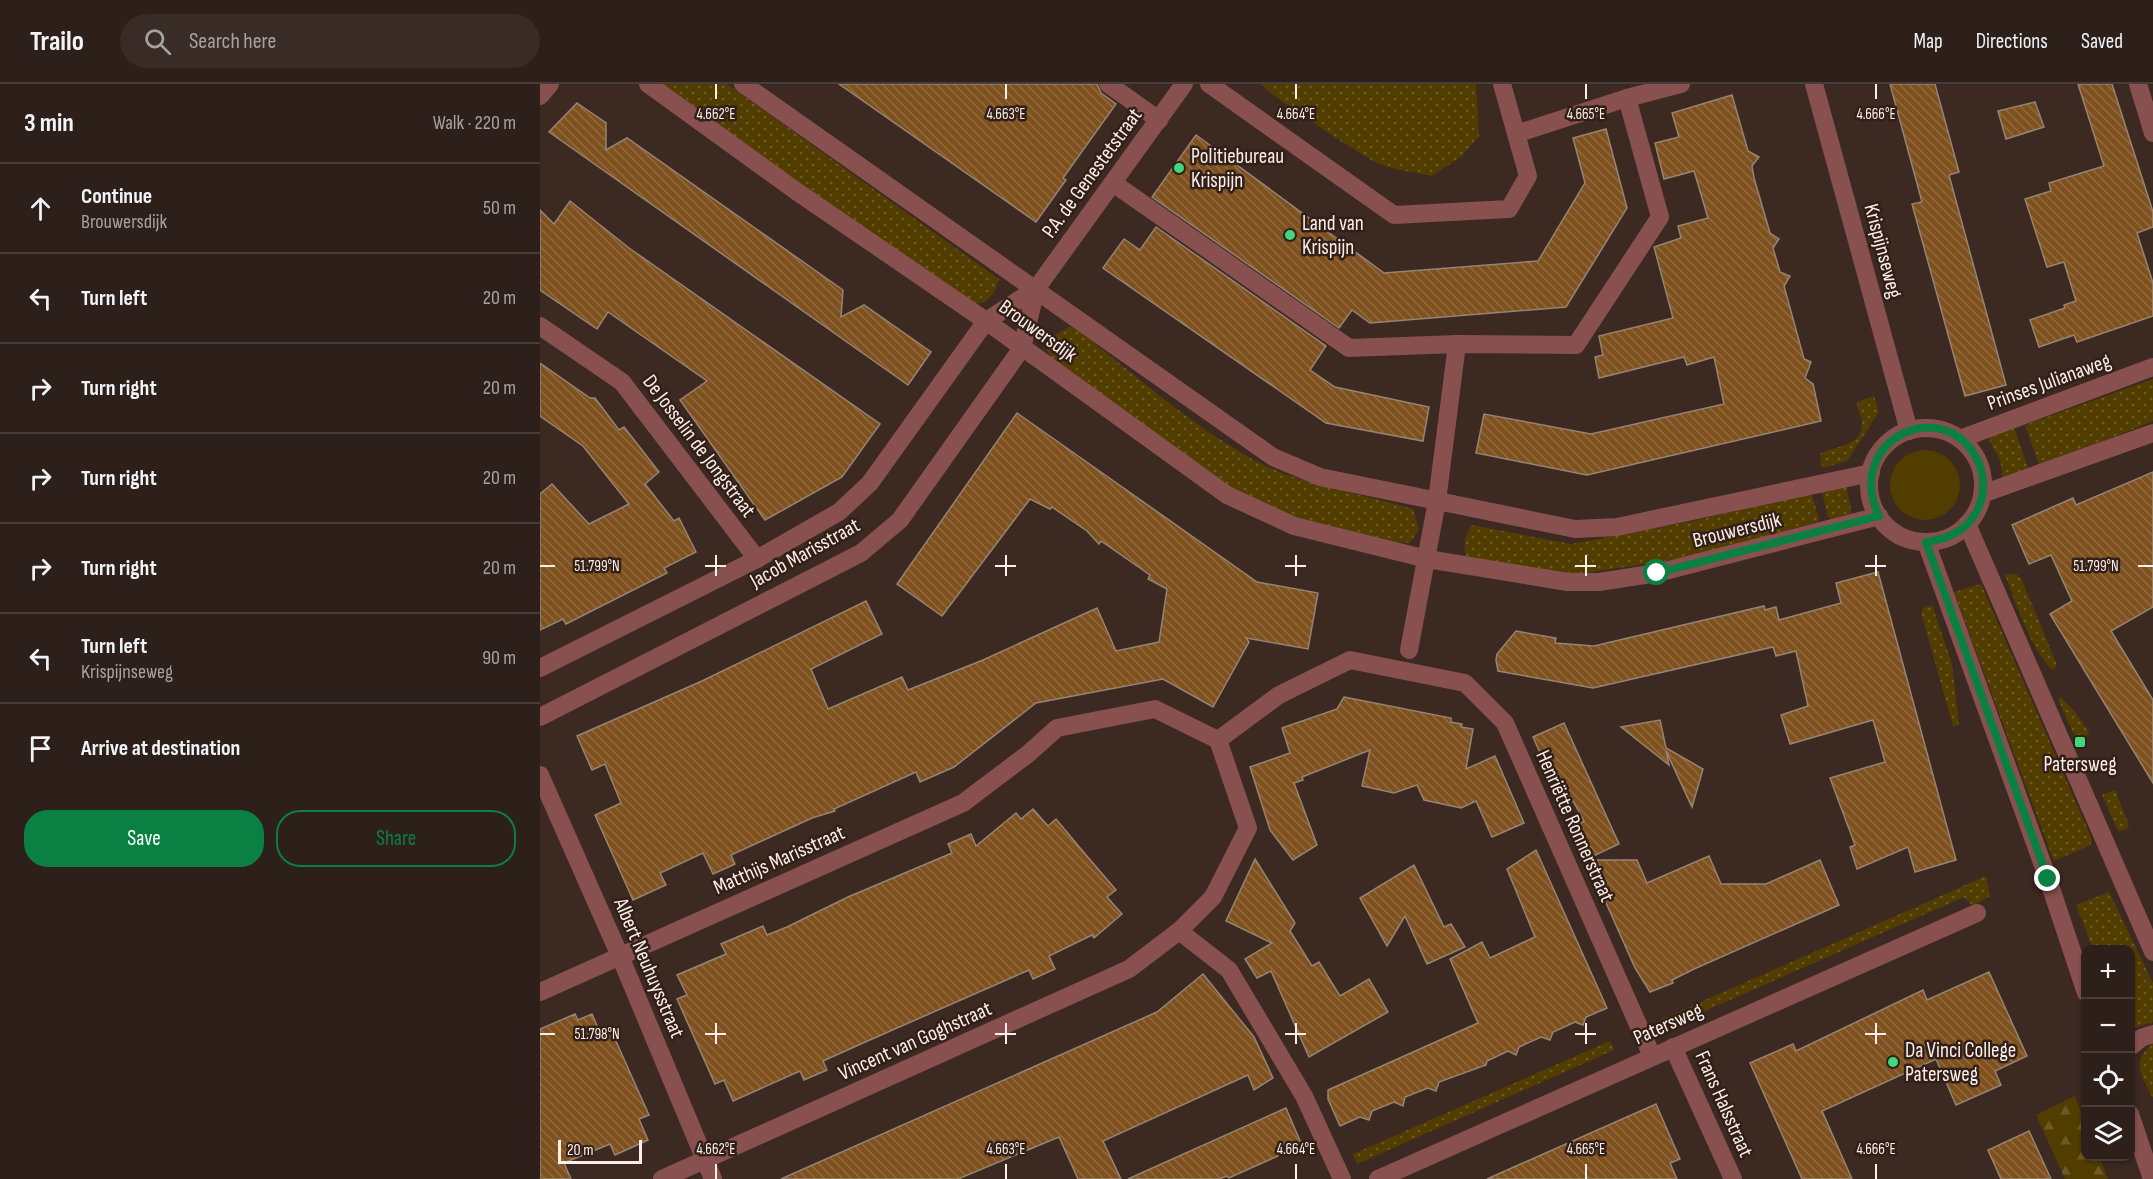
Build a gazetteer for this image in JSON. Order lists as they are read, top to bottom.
{
  "streets": {
    "street": [
      "P.A. de Genestetstraat",
      "Krispijnseweg",
      "Brouwersdijk",
      "Prinses Julianaweg",
      "De Josselin de Jongstraat",
      "Jacob Marisstraat",
      "Henriëtte Ronnerstraat",
      "Matthijs Marisstraat",
      "Albert Neuhuysstraat",
      "Patersweg",
      "Vincent van Goghstraat",
      "Frans Halsstraat"
    ]
  },
  "crossings": [
    ["P.A. de Genestetstraat", "Brouwersdijk"],
    ["Krispijnseweg", "Brouwersdijk"],
    ["Krispijnseweg", "Prinses Julianaweg"],
    ["Brouwersdijk", "Prinses Julianaweg"],
    ["Brouwersdijk", "Jacob Marisstraat"],
    ["De Josselin de Jongstraat", "Jacob Marisstraat"],
    ["Henriëtte Ronnerstraat", "Matthijs Marisstraat"],
    ["Henriëtte Ronnerstraat", "Patersweg"],
    ["Henriëtte Ronnerstraat", "Vincent van Goghstraat"],
    ["Matthijs Marisstraat", "Albert Neuhuysstraat"],
    ["Matthijs Marisstraat", "Vincent van Goghstraat"],
    ["Albert Neuhuysstraat", "Vincent van Goghstraat"],
    ["Patersweg", "Frans Halsstraat"]
  ],
  "places": {
    "other": ["Politiebureau Krispijn", "Land van Krispijn", "Da Vinci College Patersweg"],
    "transit": ["Patersweg"]
  },
  "scale_bar": "20 m",
  "page": {
    "header": "Trailo",
    "search": "Search here",
    "nav": ["Map", "Directions", "Saved"],
    "heading": ["3 min", "Walk · 220 m"],
    "list": [
      ["Continue", "Brouwersdijk", "50 m"],
      ["Turn left", "20 m"],
      ["Turn right", "20 m"],
      ["Turn right", "20 m"],
      ["Turn right", "20 m"],
      ["Turn left", "Krispijnseweg", "90 m"],
      "Arrive at destination"
    ],
    "buttons": ["Save", "Share"],
    "map_buttons": ["+", "−"],
    "scale": "20 m"
  },
  "coordinates": [
    "4.662°E",
    "4.663°E",
    "4.664°E",
    "4.665°E",
    "4.666°E",
    "51.799°N",
    "51.798°N"
  ]
}
